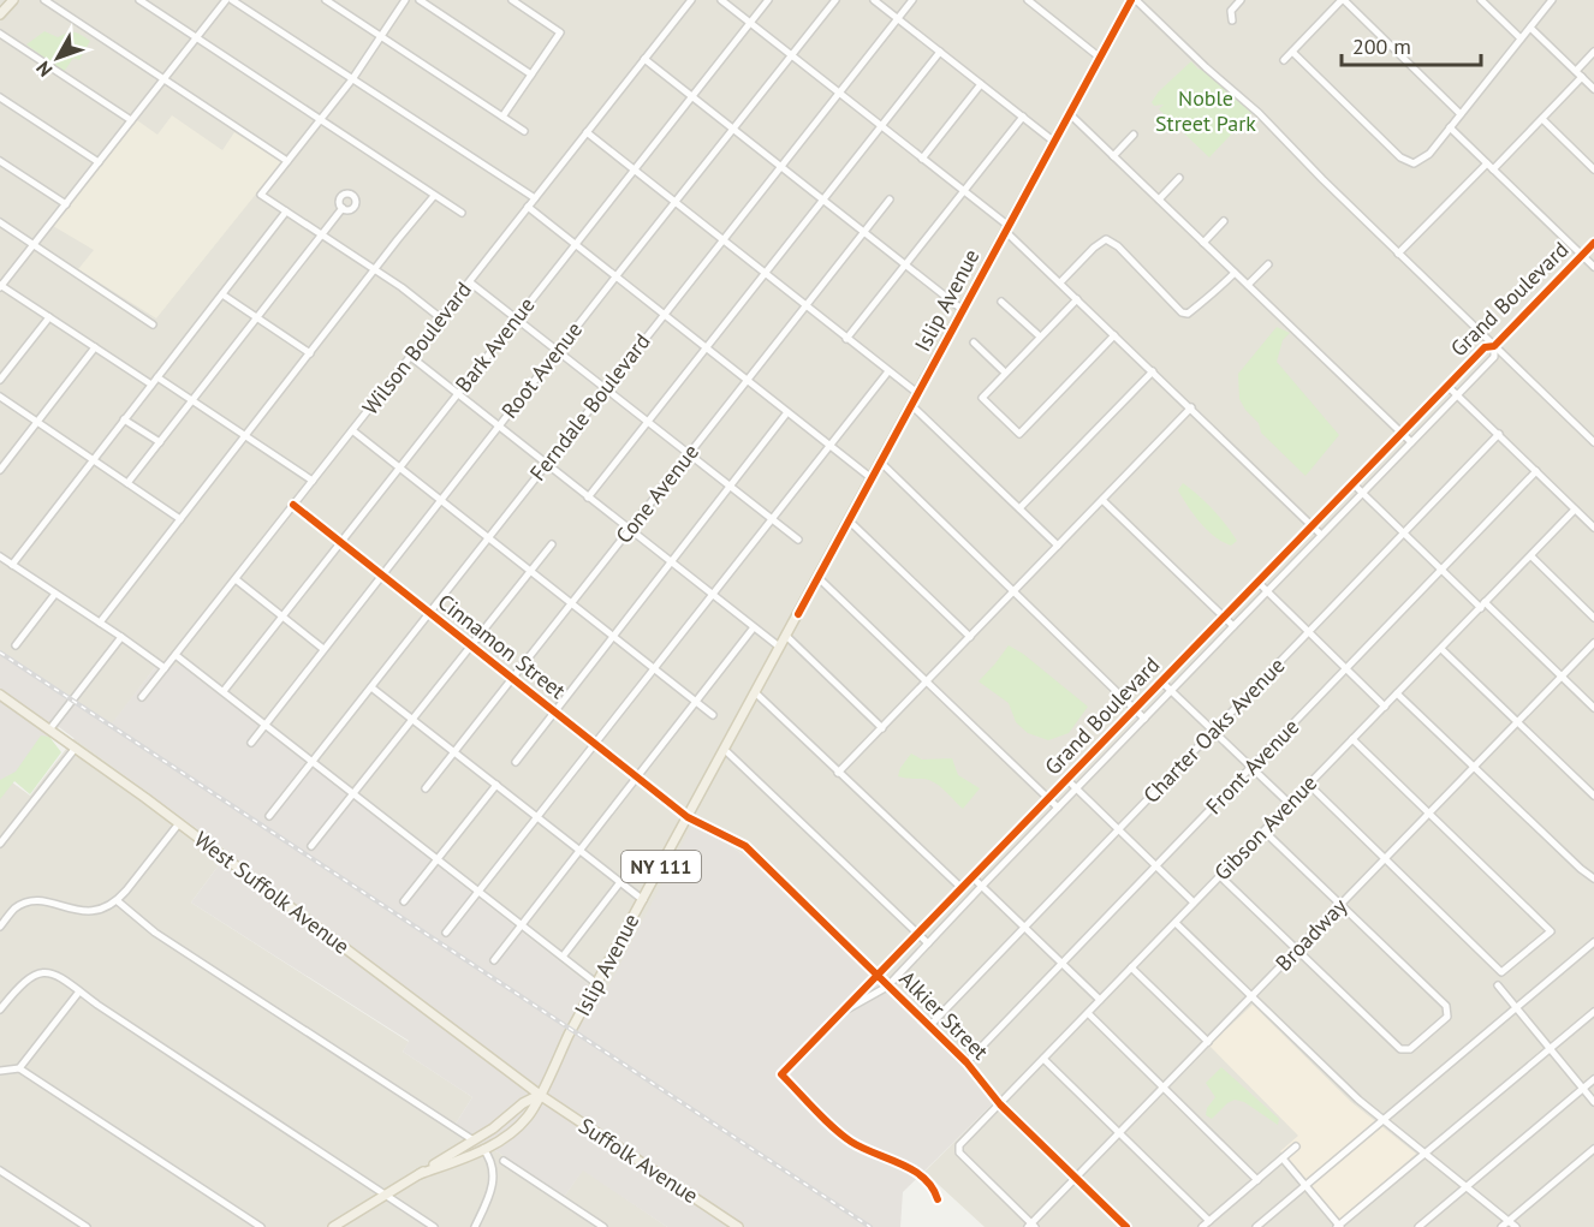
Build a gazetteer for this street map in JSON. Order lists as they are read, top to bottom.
{
  "streets": {
    "main road": [
      "Islip Avenue",
      "NY 111",
      "West Suffolk Avenue",
      "Suffolk Avenue"
    ],
    "street": [
      "Grand Boulevard",
      "Bark Avenue",
      "Wilson Boulevard",
      "Root Avenue",
      "Ferndale Boulevard",
      "Cone Avenue",
      "Cinnamon Street",
      "Charter Oaks Avenue",
      "Front Avenue",
      "Gibson Avenue",
      "Broadway",
      "Alkier Street"
    ]
  },
  "crossings": [
    ["Grand Boulevard", "Alkier Street"],
    ["Islip Avenue", "Cinnamon Street"],
    ["Islip Avenue", "NY 111"],
    ["Islip Avenue", "West Suffolk Avenue"],
    ["Islip Avenue", "Alkier Street"],
    ["Islip Avenue", "Suffolk Avenue"],
    ["Bark Avenue", "Cinnamon Street"],
    ["Wilson Boulevard", "Cinnamon Street"],
    ["Root Avenue", "Cinnamon Street"],
    ["Ferndale Boulevard", "Cinnamon Street"],
    ["Cone Avenue", "Cinnamon Street"],
    ["Cinnamon Street", "Alkier Street"],
    ["Charter Oaks Avenue", "Alkier Street"],
    ["Front Avenue", "Alkier Street"],
    ["Gibson Avenue", "Broadway"],
    ["Gibson Avenue", "Alkier Street"],
    ["NY 111", "West Suffolk Avenue"],
    ["NY 111", "Suffolk Avenue"],
    ["West Suffolk Avenue", "Suffolk Avenue"],
    ["Broadway", "Alkier Street"]
  ],
  "parks": ["Noble Street Park"],
  "scale_bar": "200 m",
  "north": "bottom left"
}
